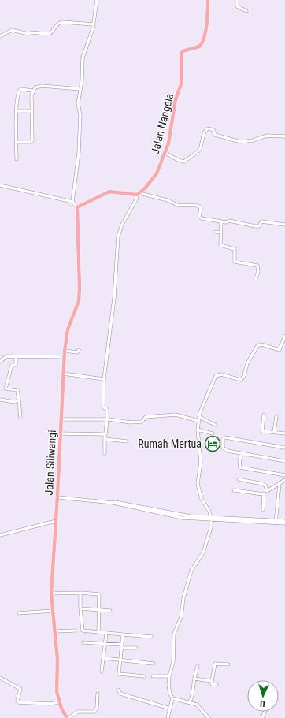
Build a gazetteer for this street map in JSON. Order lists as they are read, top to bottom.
{
  "streets": {
    "main road": ["Jalan Nangela", "Jalan Siliwangi"]
  },
  "places": {
    "hotel": ["Rumah Mertua"]
  },
  "north": "bottom"
}
